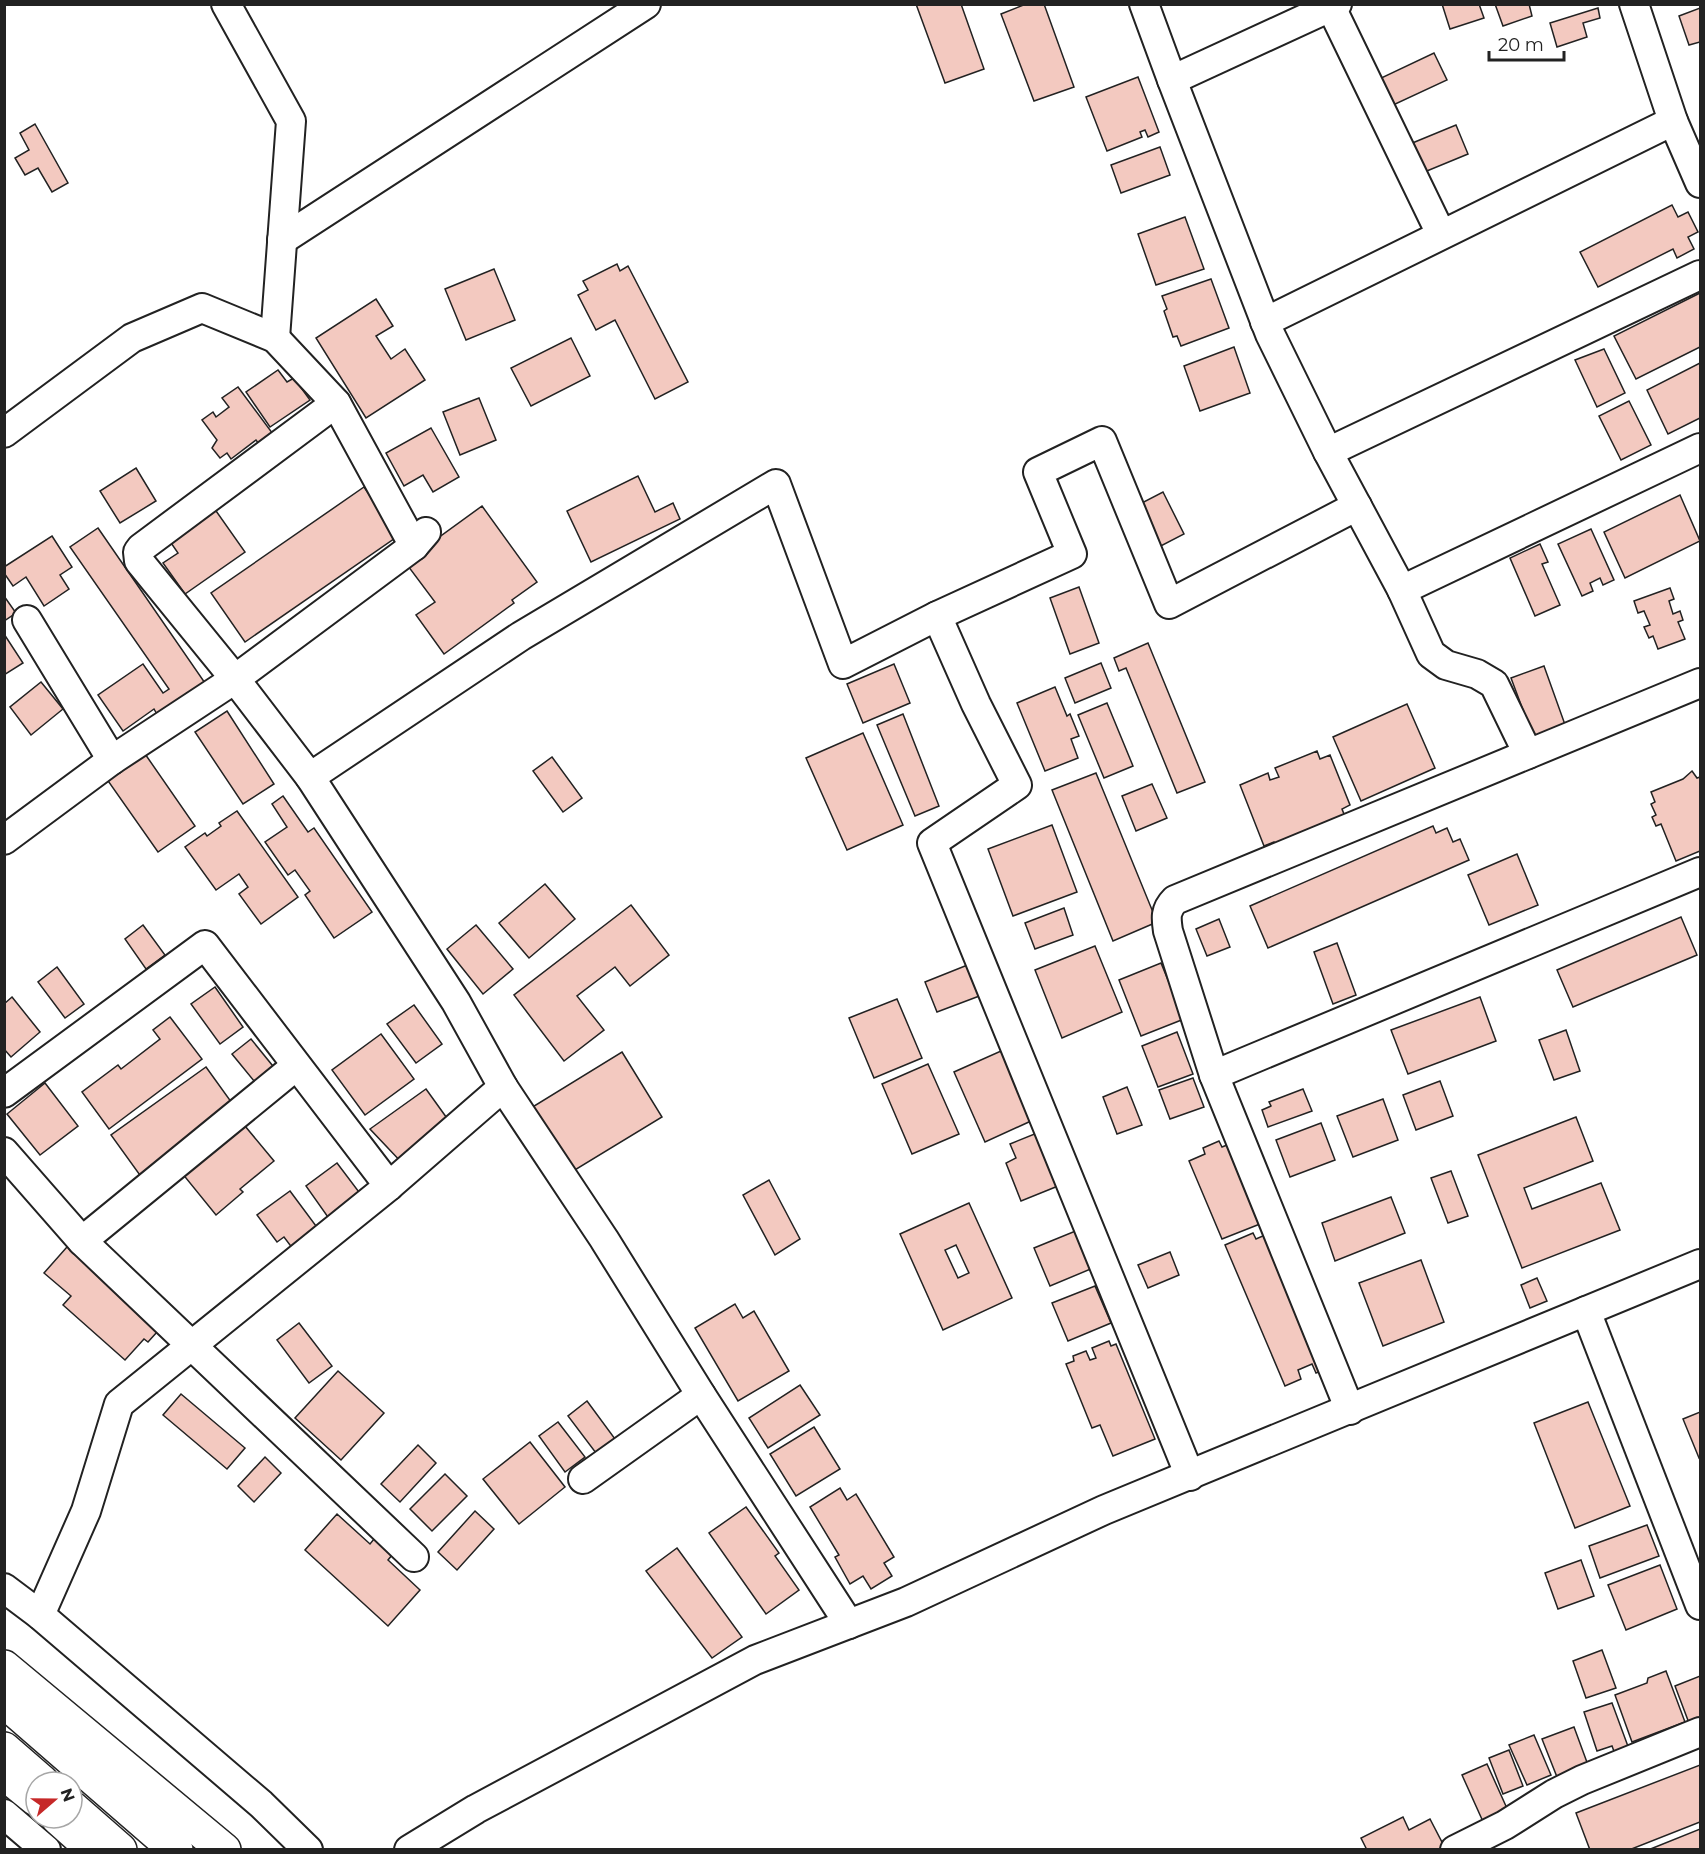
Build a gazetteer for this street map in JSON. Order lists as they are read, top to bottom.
{
  "scale_bar": "20 m",
  "north": "right"
}
